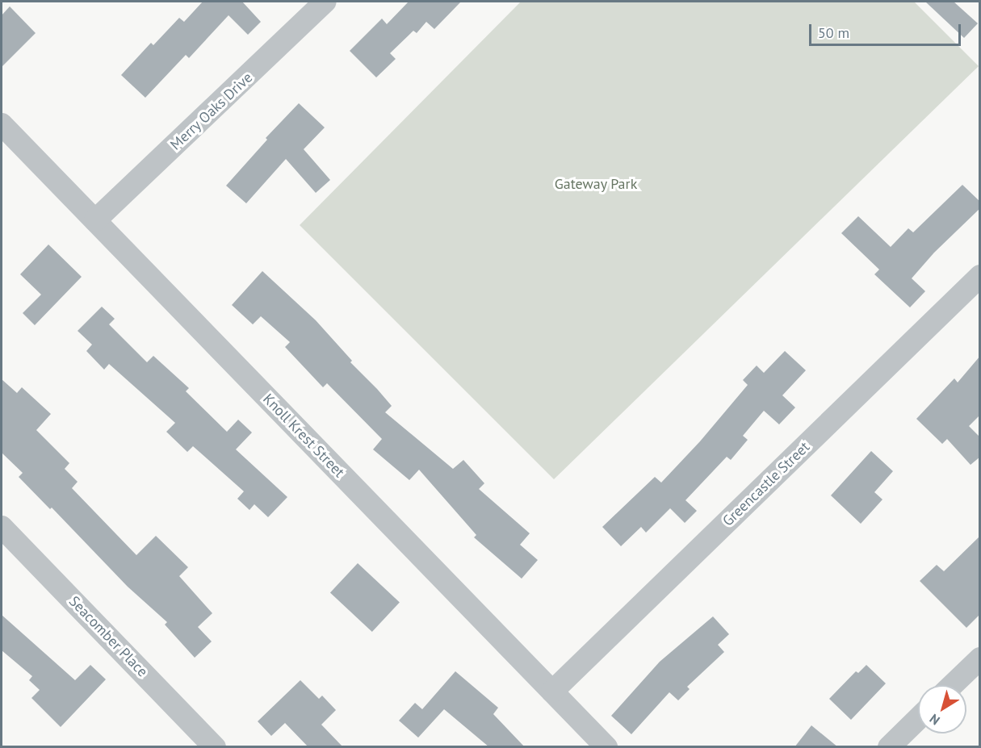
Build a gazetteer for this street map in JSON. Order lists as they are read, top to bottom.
{
  "streets": {
    "street": [
      "Merry Oaks Drive",
      "Knoll Krest Street",
      "Greencastle Street",
      "Seacomber Place"
    ]
  },
  "crossings": [
    ["Merry Oaks Drive", "Knoll Krest Street"],
    ["Knoll Krest Street", "Greencastle Street"]
  ],
  "parks": ["Gateway Park"],
  "scale_bar": "50 m",
  "north": "bottom left"
}
